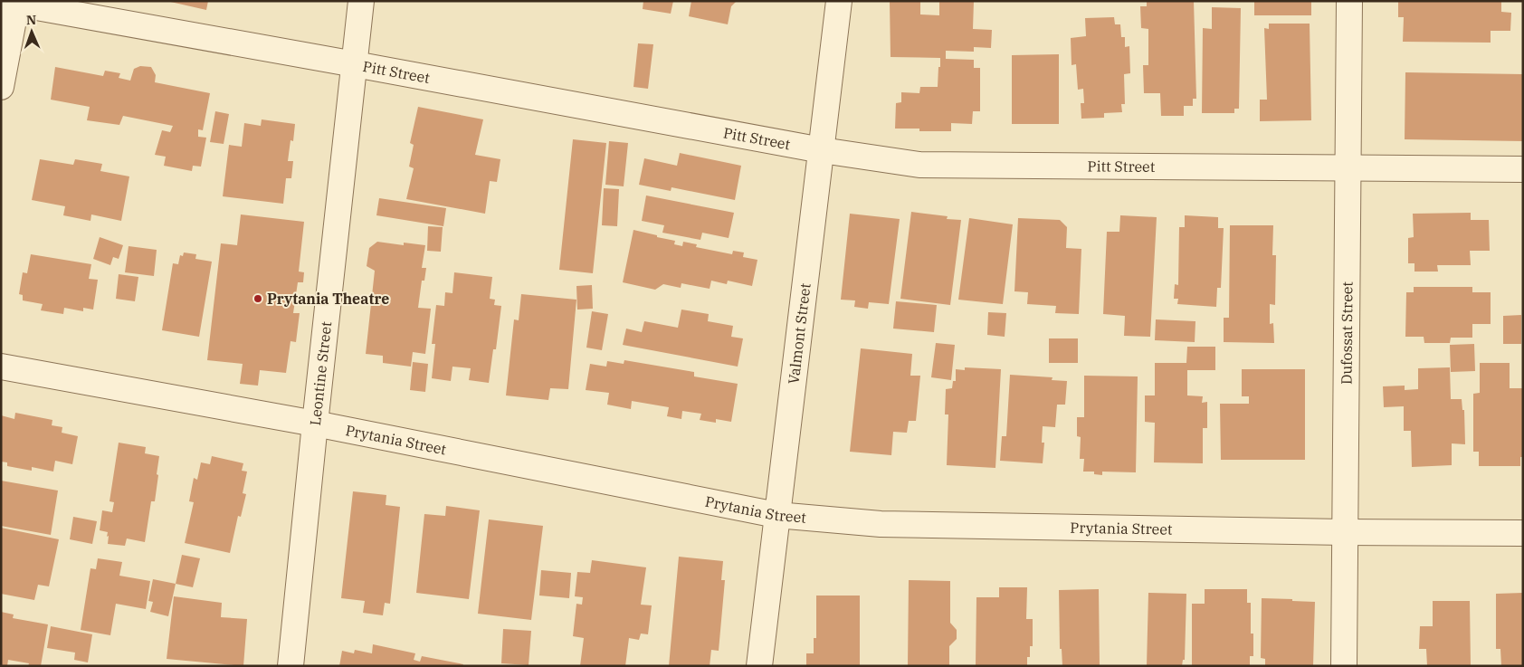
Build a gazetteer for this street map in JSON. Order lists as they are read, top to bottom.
{
  "streets": {
    "street": [
      "Pitt Street",
      "Valmont Street",
      "Dufossat Street",
      "Leontine Street",
      "Prytania Street"
    ]
  },
  "crossings": [
    ["Pitt Street", "Valmont Street"],
    ["Pitt Street", "Dufossat Street"],
    ["Pitt Street", "Leontine Street"],
    ["Valmont Street", "Prytania Street"],
    ["Dufossat Street", "Prytania Street"],
    ["Leontine Street", "Prytania Street"]
  ],
  "places": ["Prytania Theatre"],
  "north": "top"
}
